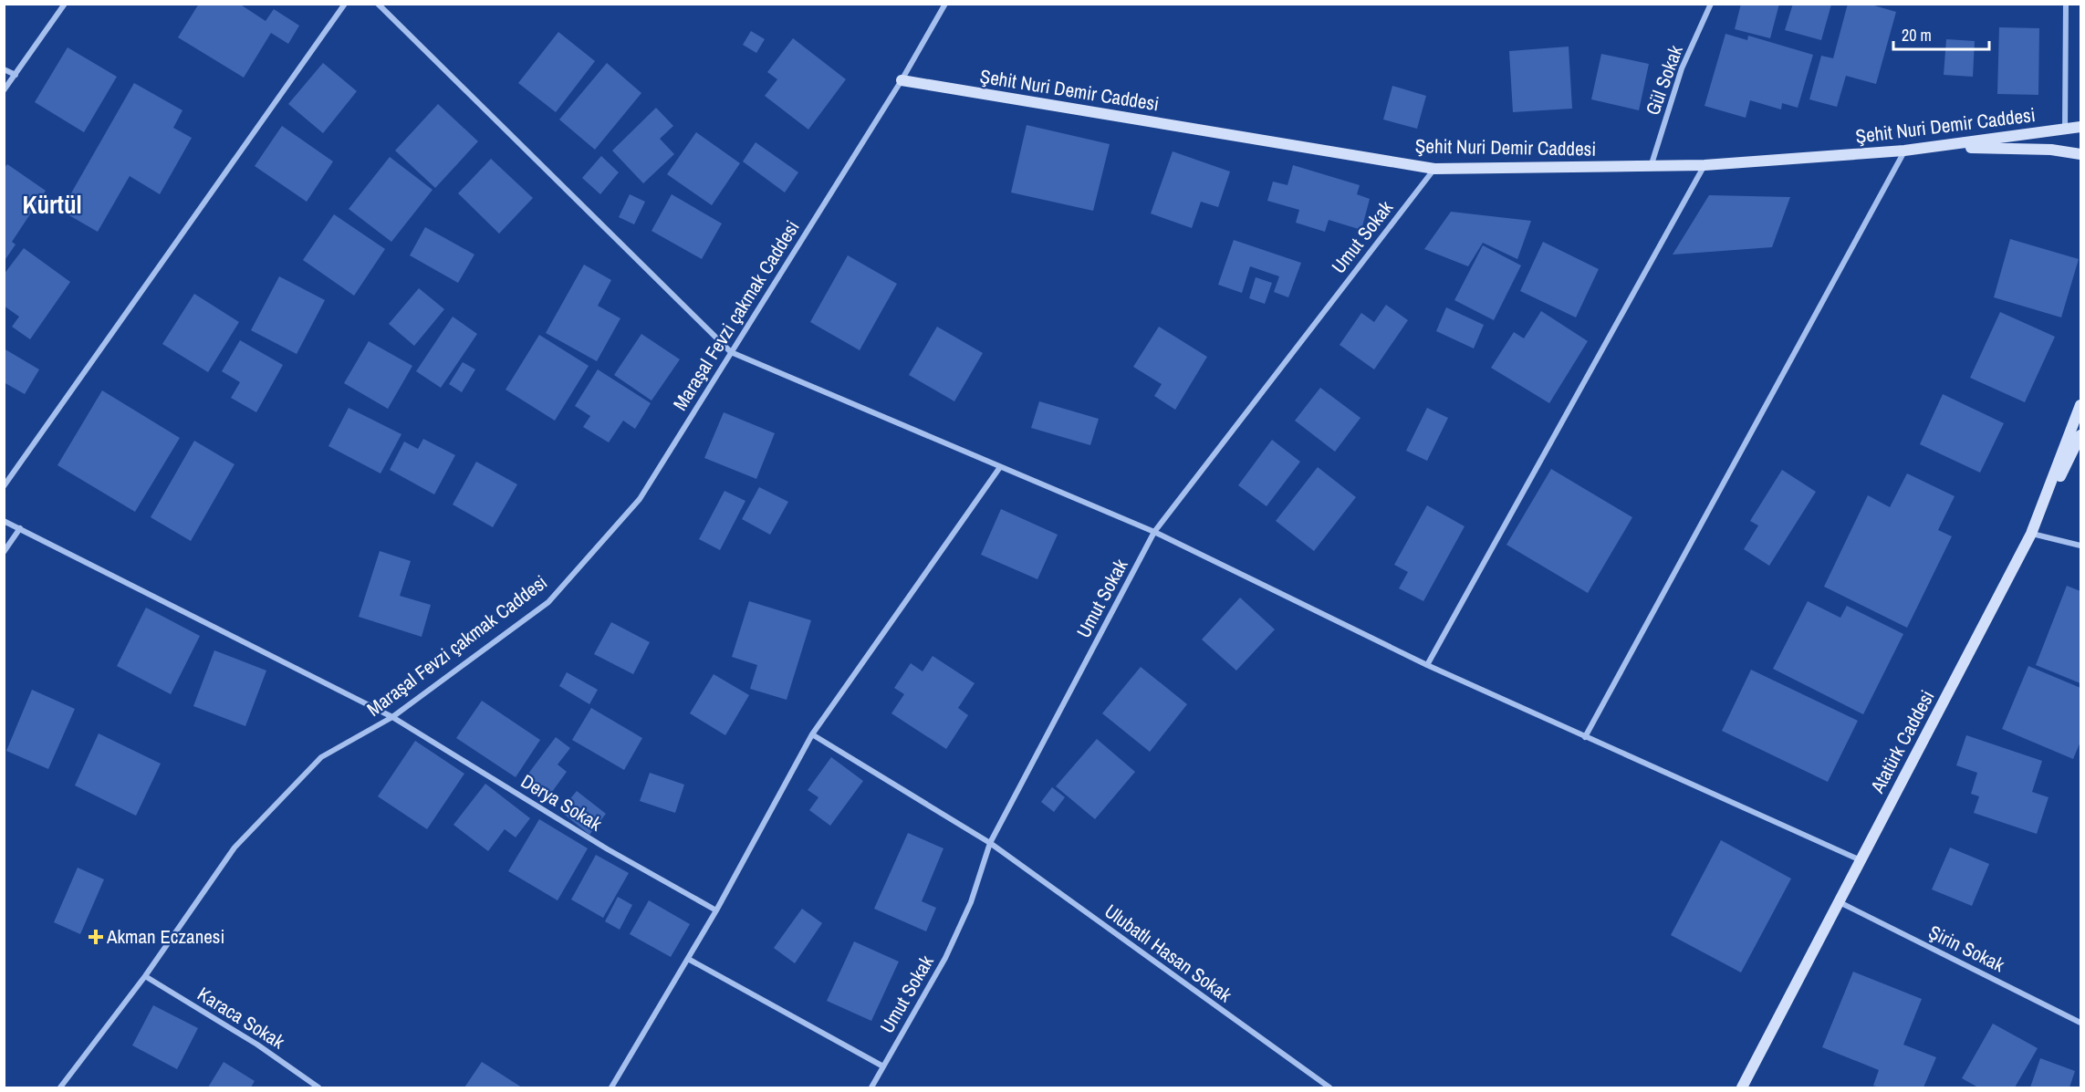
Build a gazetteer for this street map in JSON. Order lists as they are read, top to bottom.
{
  "streets": {
    "street": [
      "Gül Sokak",
      "Şehit Nuri Demir Caddesi",
      "Umut Sokak",
      "Maraşal Fevzi çakmak Caddesi",
      "Atatürk Caddesi",
      "Derya Sokak",
      "Şirin Sokak",
      "Ulubatlı Hasan Sokak",
      "Karaca Sokak"
    ]
  },
  "crossings": [
    ["Gül Sokak", "Şehit Nuri Demir Caddesi"],
    ["Şehit Nuri Demir Caddesi", "Umut Sokak"],
    ["Şehit Nuri Demir Caddesi", "Maraşal Fevzi çakmak Caddesi"],
    ["Umut Sokak", "Ulubatlı Hasan Sokak"],
    ["Maraşal Fevzi çakmak Caddesi", "Derya Sokak"],
    ["Maraşal Fevzi çakmak Caddesi", "Karaca Sokak"],
    ["Atatürk Caddesi", "Şirin Sokak"]
  ],
  "districts": ["Kürtül"],
  "places": {
    "health": ["Akman Eczanesi"]
  },
  "scale_bar": "20 m"
}
